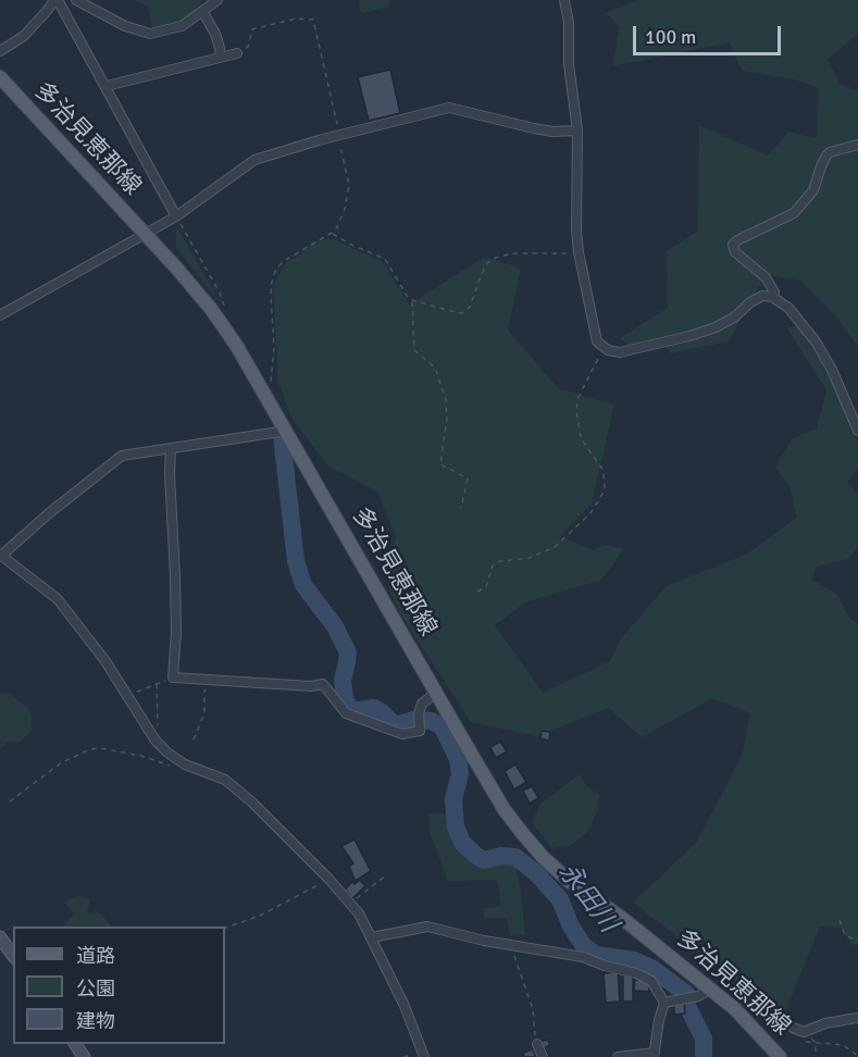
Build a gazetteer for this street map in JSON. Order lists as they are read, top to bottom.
{
  "streets": {
    "main road": ["多治見恵那線"]
  },
  "water": ["永田川"],
  "legend": ["道路", "公園", "建物"],
  "scale_bar": "100 m"
}
